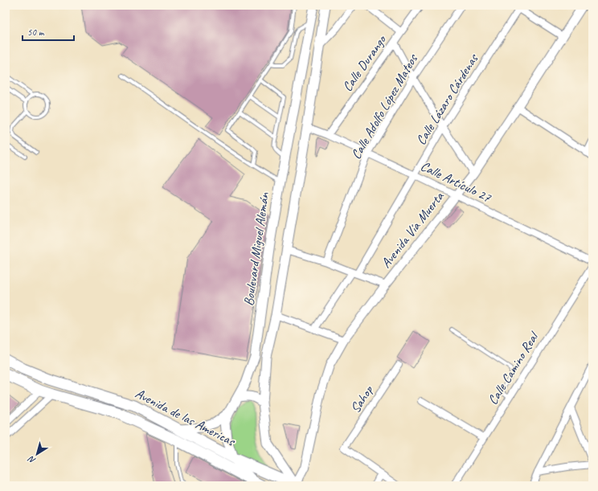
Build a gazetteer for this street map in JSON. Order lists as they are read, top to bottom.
{
  "streets": {
    "main road": ["Boulevard Miguel Alemán", "Avenida de las Americas"],
    "street": [
      "Calle Durango",
      "Calle Lázaro Cárdenas",
      "Calle Adolfo López Mateos",
      "Calle Artículo 27",
      "Avenida Vía Muerta",
      "Calle Camino Real",
      "Sahop"
    ]
  },
  "crossings": [
    ["Calle Durango", "Calle Artículo 27"],
    ["Calle Lázaro Cárdenas", "Calle Artículo 27"],
    ["Calle Adolfo López Mateos", "Calle Artículo 27"],
    ["Calle Artículo 27", "Avenida Vía Muerta"],
    ["Calle Artículo 27", "Boulevard Miguel Alemán"],
    ["Avenida Vía Muerta", "Boulevard Miguel Alemán"],
    ["Avenida Vía Muerta", "Avenida de las Americas"],
    ["Boulevard Miguel Alemán", "Avenida de las Americas"]
  ],
  "scale_bar": "50 m",
  "north": "bottom left"
}
